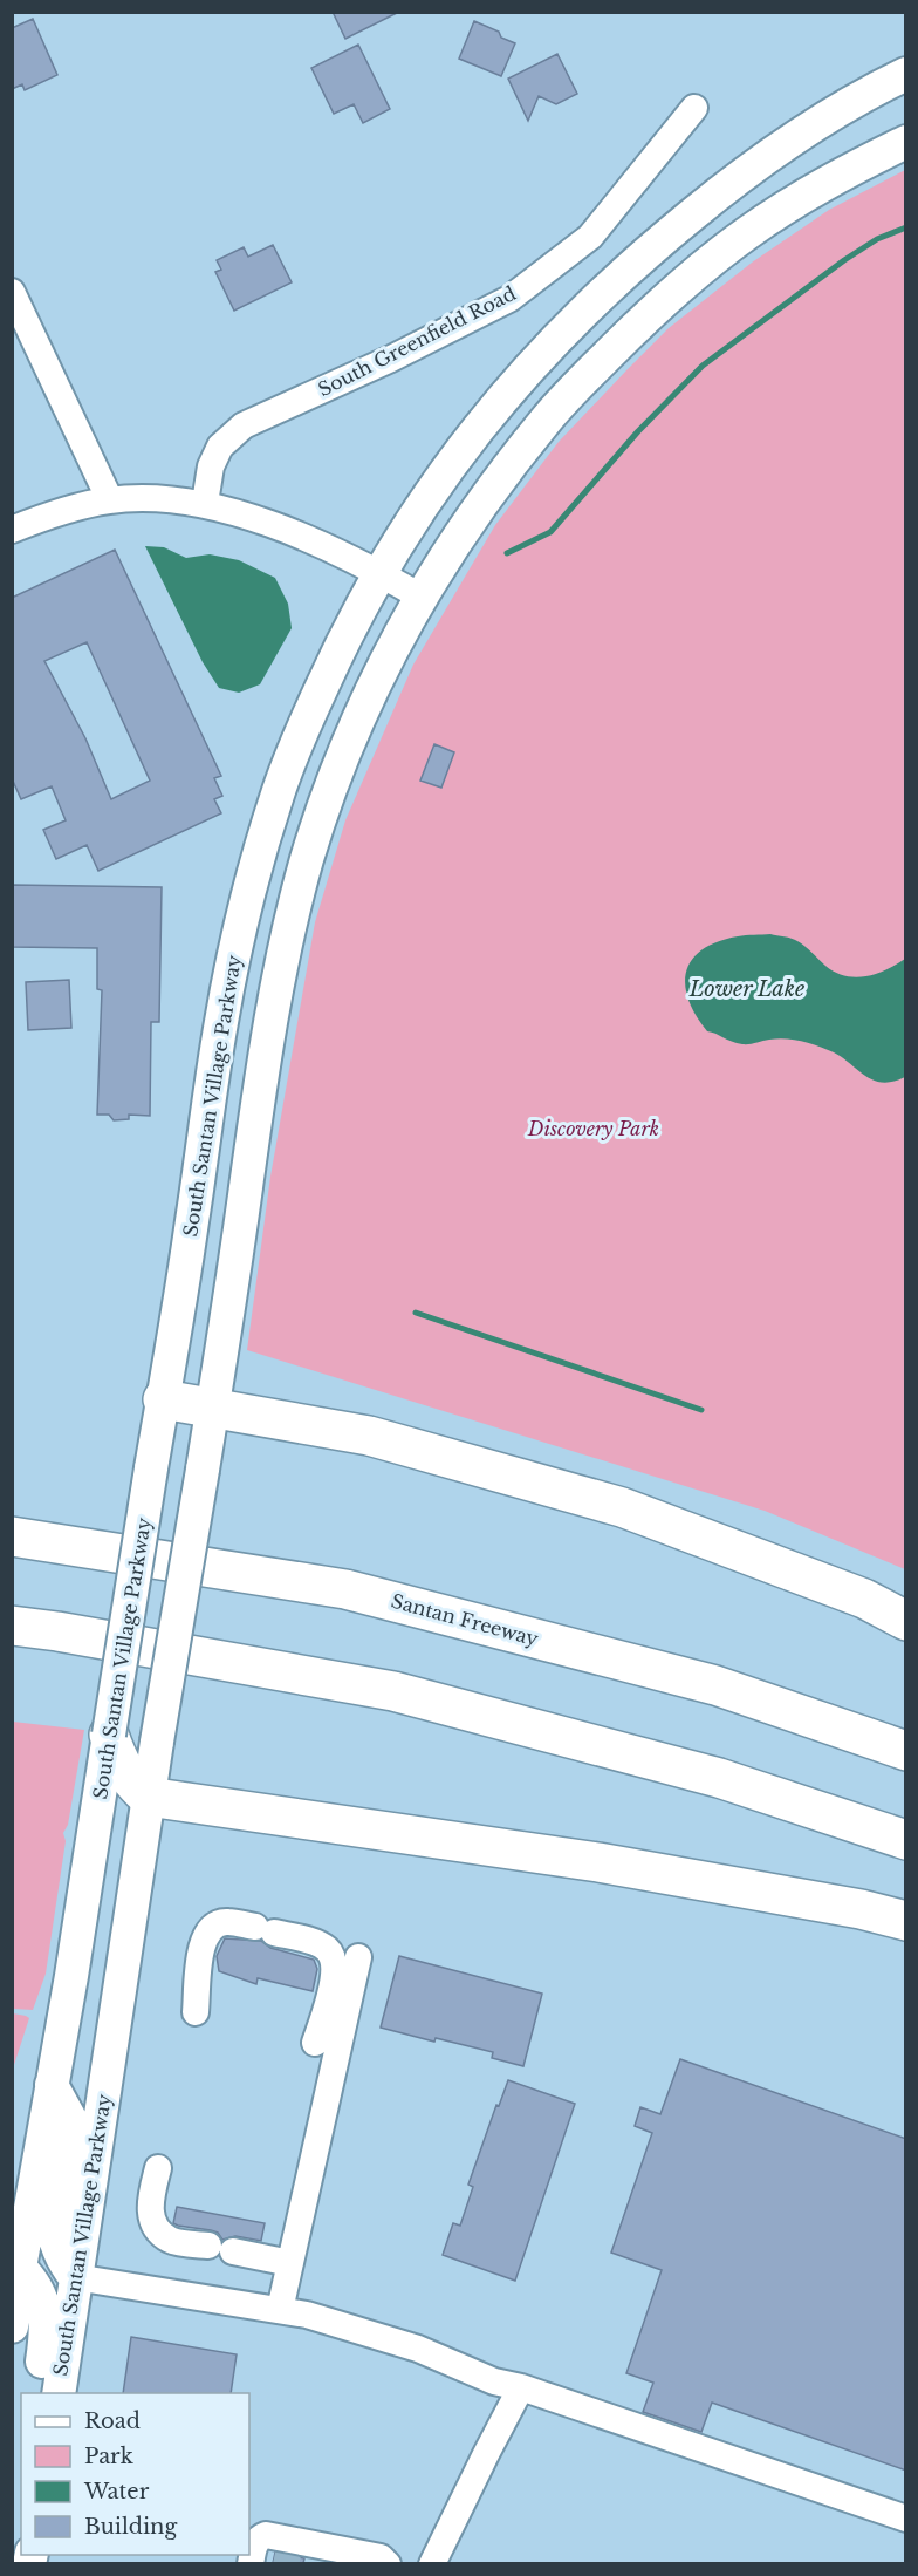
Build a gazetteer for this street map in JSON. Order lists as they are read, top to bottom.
{
  "streets": {
    "highway": ["Santan Freeway"],
    "main road": ["South Santan Village Parkway"],
    "street": ["South Greenfield Road"]
  },
  "water": ["Lower Lake"],
  "parks": ["Discovery Park"],
  "legend": [
    "Road",
    "Park",
    "Water",
    "Building"
  ]
}
